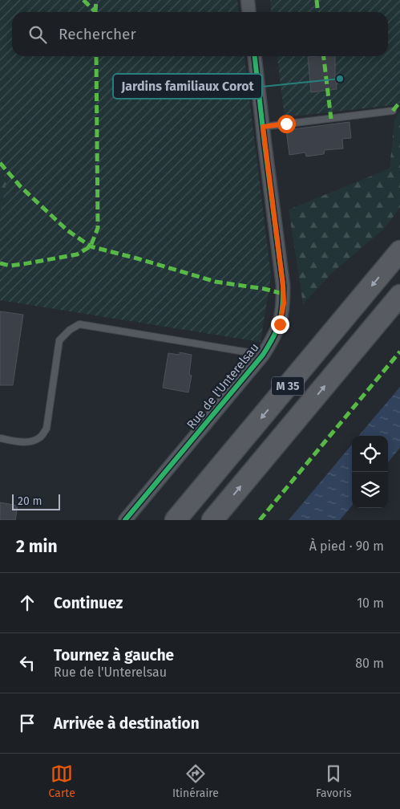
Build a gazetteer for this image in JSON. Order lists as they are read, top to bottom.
{
  "streets": {
    "highway": ["M 35"],
    "street": ["Rue de l'Unterelsau"]
  },
  "places": ["Jardins familiaux Corot"],
  "scale_bar": "20 m",
  "page": {
    "search": "Rechercher",
    "scale": "20 m",
    "heading": ["2 min", "À pied · 90 m"],
    "list": [
      ["Continuez", "10 m"],
      ["Tournez à gauche", "Rue de l'Unterelsau", "80 m"],
      "Arrivée à destination"
    ],
    "nav": ["Carte", "Itinéraire", "Favoris"]
  }
}
